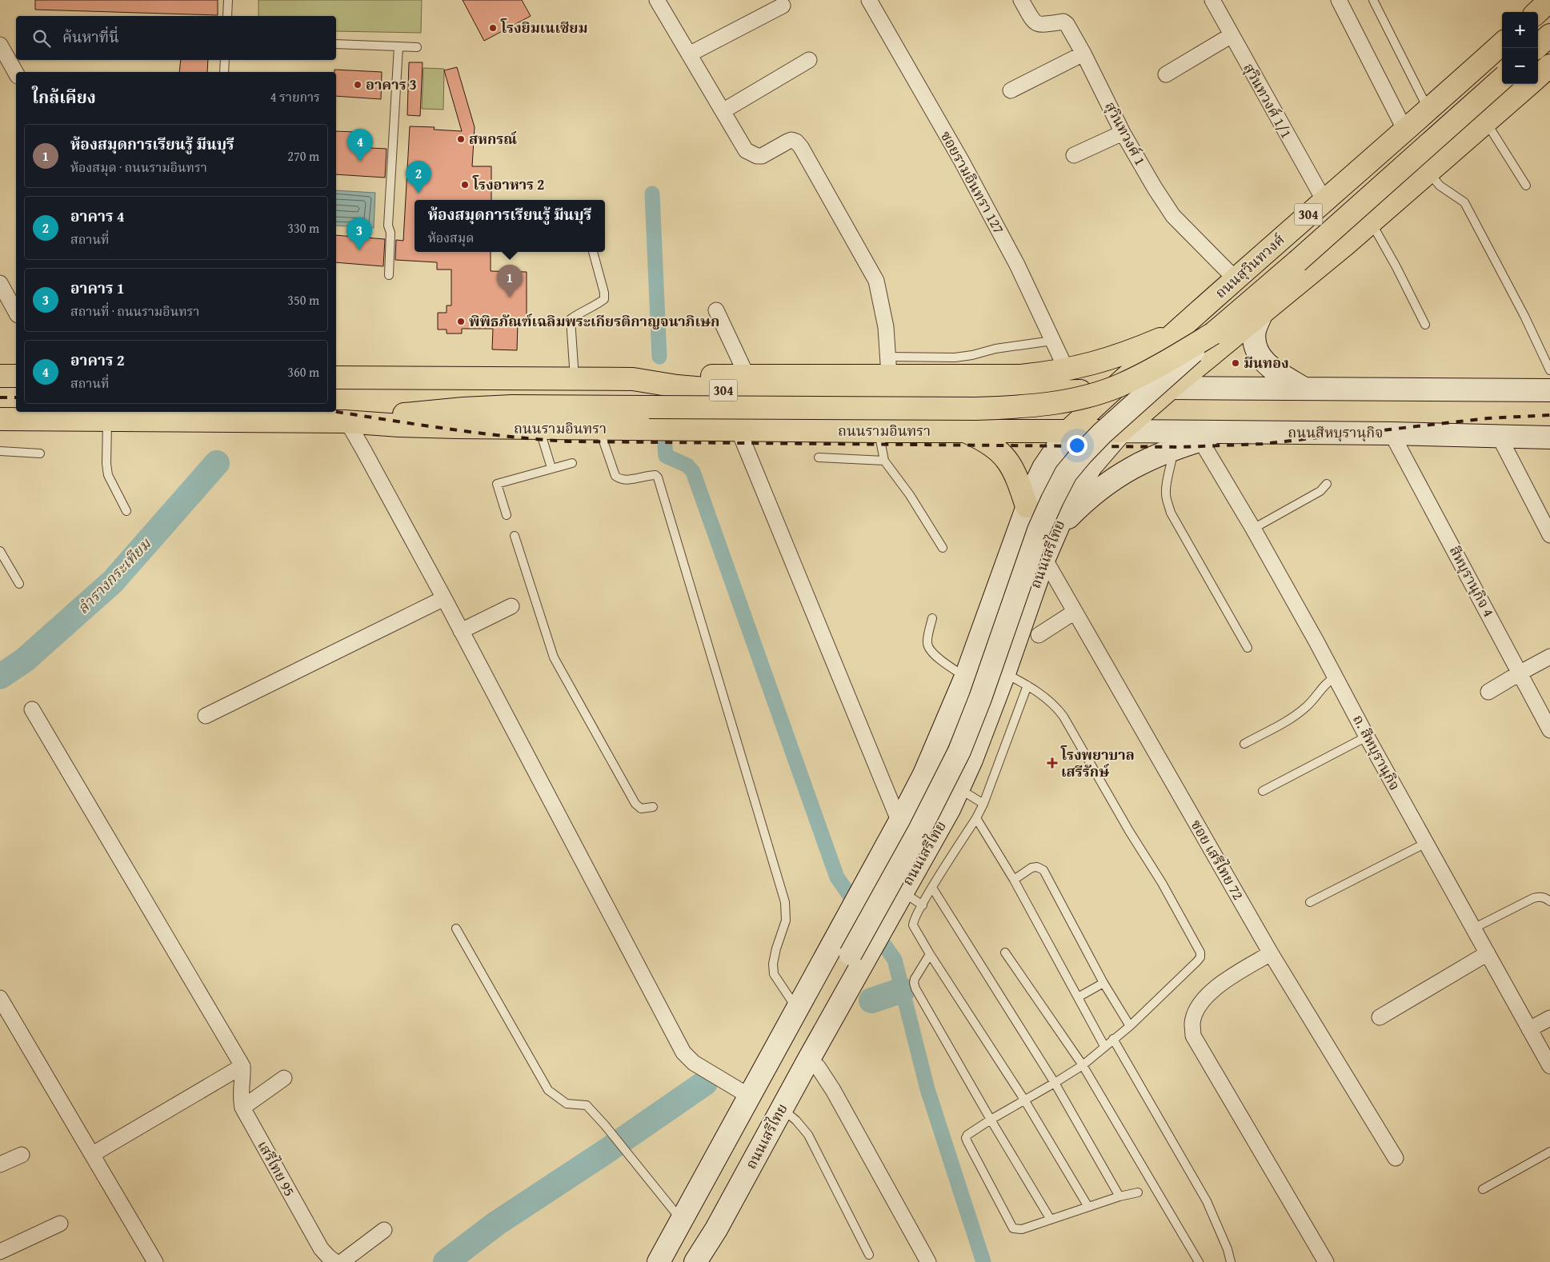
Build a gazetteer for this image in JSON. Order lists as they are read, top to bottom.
{
  "streets": {
    "highway": ["304", "ถนนสุวินทวงศ์", "ถนนรามอินทรา"],
    "main road": ["ถนนสีหบุรานุกิจ", "ถนนเสรีไทย"],
    "street": [
      "สุวินทวงศ์ 1/1",
      "สุวินทวงศ์ 1",
      "ซอยรามอินทรา 127",
      "สีหบุรานุกิจ 4",
      "ถ. สีหบุรานุกิจ",
      "ซอย เสรีไทย 72",
      "เสรีไทย 95"
    ]
  },
  "crossings": [
    ["สุวินทวงศ์ 1/1", "ถนนสุวินทวงศ์"],
    ["สุวินทวงศ์ 1", "ถนนสุวินทวงศ์"],
    ["304", "ถนนสุวินทวงศ์"],
    ["ถนนสุวินทวงศ์", "ถนนรามอินทรา"],
    ["ถนนรามอินทรา", "ถนนสีหบุรานุกิจ"],
    ["ถนนรามอินทรา", "ถนนเสรีไทย"],
    ["ถนนสีหบุรานุกิจ", "ถนนเสรีไทย"],
    ["ถนนสีหบุรานุกิจ", "สีหบุรานุกิจ 4"],
    ["ถนนเสรีไทย", "ซอย เสรีไทย 72"]
  ],
  "water": ["ลำรางกระเทียม"],
  "places": {
    "other": [
      "โรงยิมเนเซียม",
      "อาคาร 3",
      "สหกรณ์",
      "โรงอาหาร 2",
      "พิพิธภัณฑ์เฉลิมพระเกียรติกาญจนาภิเษก",
      "มีนทอง"
    ],
    "health": ["โรงพยาบาล เสรีรักษ์"]
  },
  "page": {
    "map_buttons": ["+", "−"],
    "search": "ค้นหาที่นี่",
    "heading": ["ใกล้เคียง", "4 รายการ"],
    "list": [
      {
        "mark": "1",
        "name": "ห้องสมุดการเรียนรู้ มีนบุรี",
        "note": "ห้องสมุด · ถนนรามอินทรา",
        "value": "270 m"
      },
      {
        "mark": "2",
        "name": "อาคาร 4",
        "note": "สถานที่",
        "value": "330 m"
      },
      {
        "mark": "3",
        "name": "อาคาร 1",
        "note": "สถานที่ · ถนนรามอินทรา",
        "value": "350 m"
      },
      {
        "mark": "4",
        "name": "อาคาร 2",
        "note": "สถานที่",
        "value": "360 m"
      }
    ],
    "pins": [
      "4",
      "2",
      "3",
      "1"
    ],
    "popup": ["ห้องสมุดการเรียนรู้ มีนบุรี", "ห้องสมุด"]
  }
}
